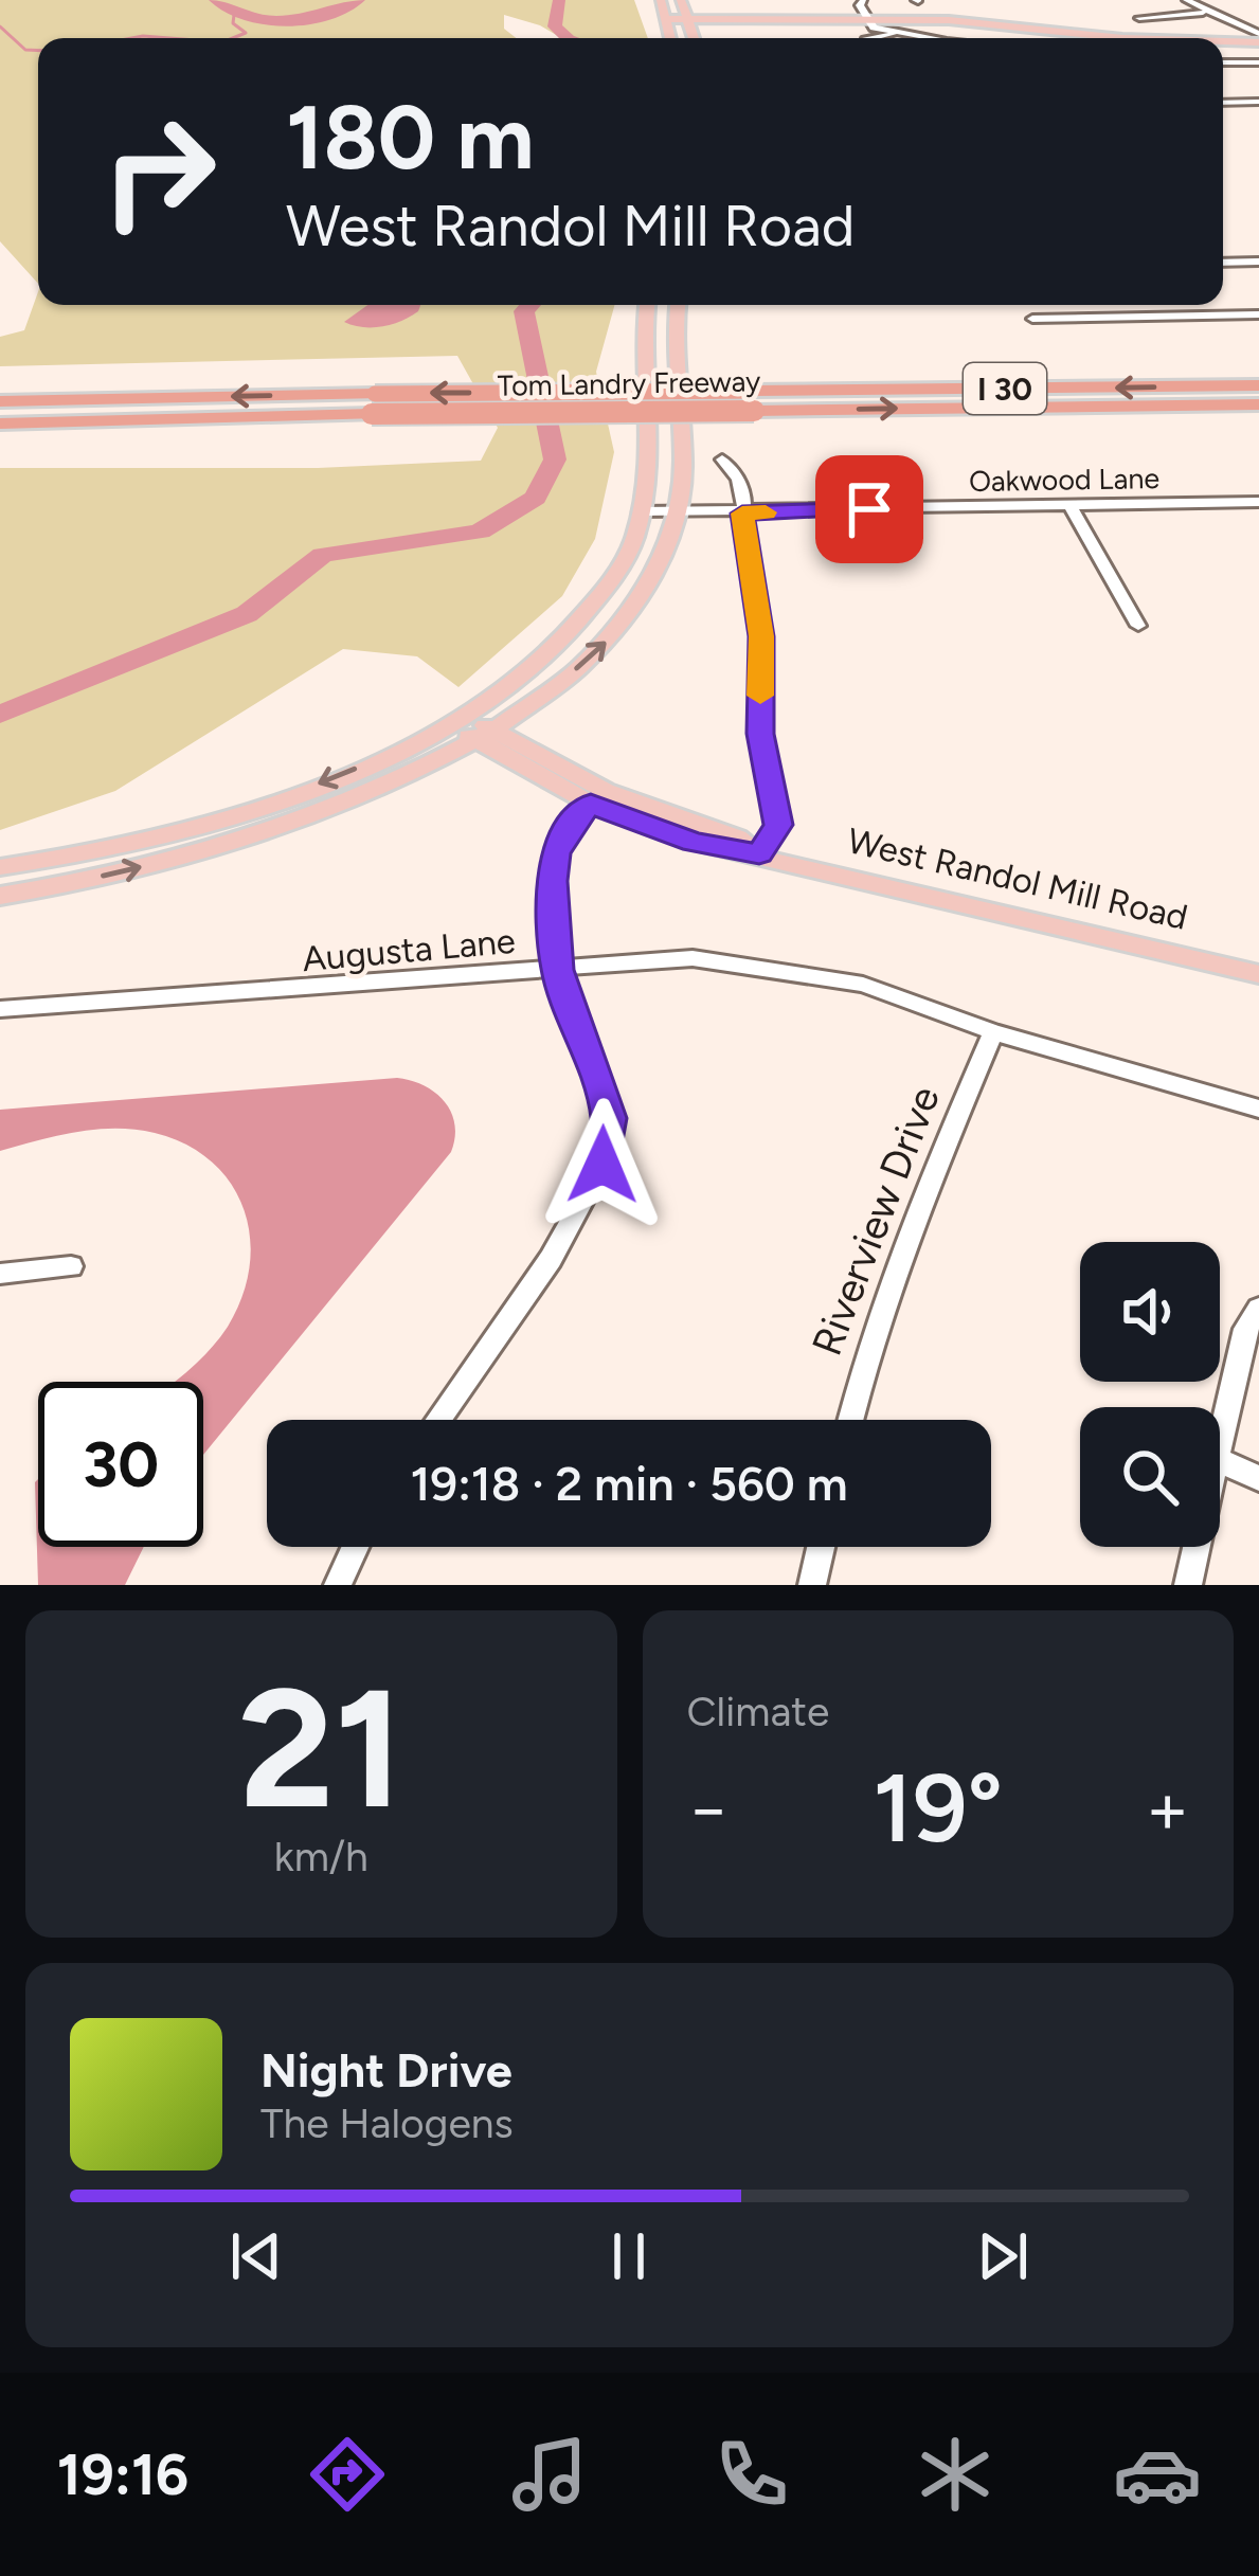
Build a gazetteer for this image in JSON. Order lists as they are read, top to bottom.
{
  "streets": {
    "highway": ["Tom Landry Freeway", "I 30"],
    "main road": ["West Randol Mill Road"],
    "street": ["Oakwood Lane", "Augusta Lane", "Riverview Drive"]
  },
  "crossings": [
    ["Augusta Lane", "Riverview Drive"]
  ],
  "page": {
    "turn": ["180 m", "West Randol Mill Road"],
    "limit": "30",
    "trip": "19:18 · 2 min · 560 m",
    "tile": [
      ["21", "km/h"],
      "Climate"
    ],
    "heat": ["−", "19°", "+"],
    "song": ["Night Drive", "The Halogens"],
    "tabs": "19:16"
  }
}
